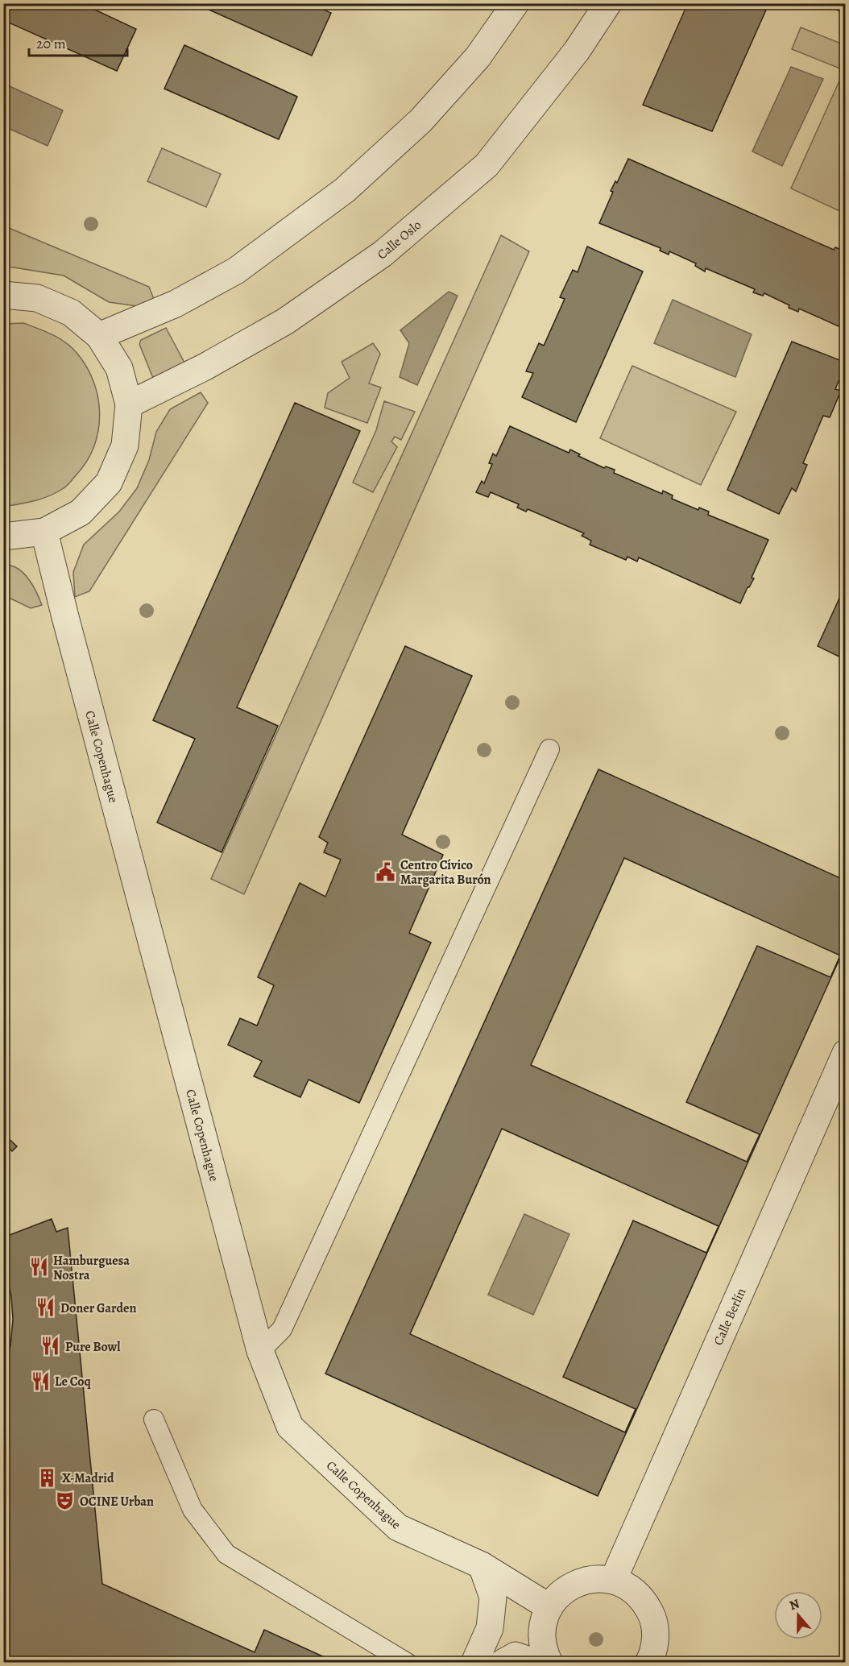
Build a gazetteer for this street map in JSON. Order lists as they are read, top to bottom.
{
  "streets": {
    "street": ["Calle Oslo", "Calle Copenhague", "Calle Berlín"]
  },
  "places": {
    "public building": ["Centro Cívico Margarita Burón"],
    "restaurant": [
      "Hamburguesa Nostra",
      "Doner Garden",
      "Pure Bowl",
      "Le Coq"
    ],
    "building": ["X-Madrid"],
    "theatre": ["OCINE Urban"]
  },
  "scale_bar": "20 m",
  "north": "top"
}
